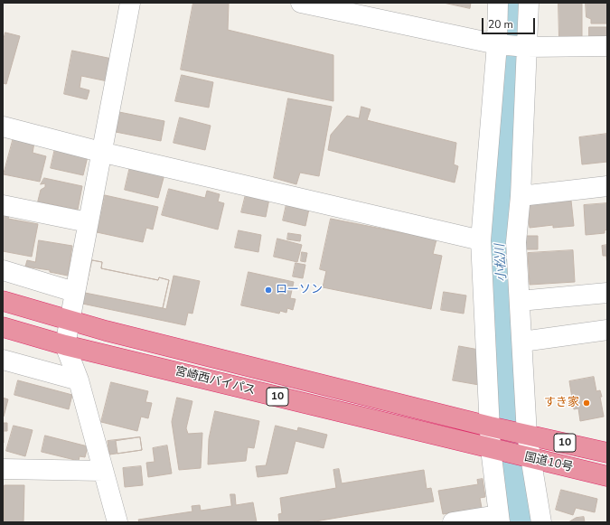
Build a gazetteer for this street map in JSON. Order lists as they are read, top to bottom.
{
  "streets": {
    "highway": ["宮崎西バイパス", "10", "国道10号"]
  },
  "crossings": [
    ["宮崎西バイパス", "国道10号"]
  ],
  "water": ["小松川"],
  "places": ["ローソン", "すき家"],
  "scale_bar": "20 m"
}
